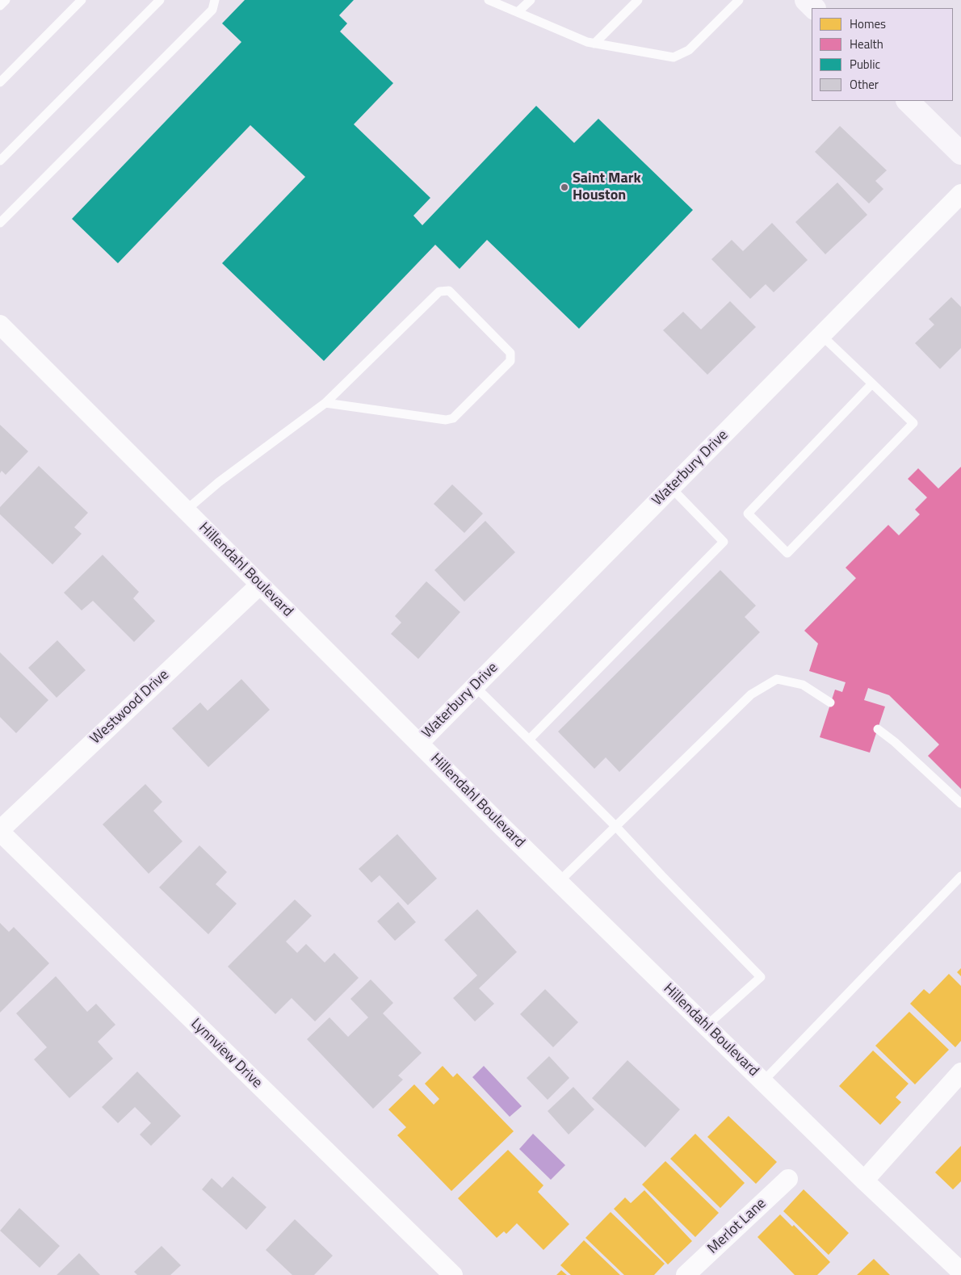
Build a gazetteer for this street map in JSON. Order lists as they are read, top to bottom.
{
  "streets": {
    "street": [
      "Waterbury Drive",
      "Hillendahl Boulevard",
      "Westwood Drive",
      "Lynnview Drive",
      "Merlot Lane"
    ]
  },
  "crossings": [
    ["Waterbury Drive", "Hillendahl Boulevard"],
    ["Hillendahl Boulevard", "Westwood Drive"],
    ["Westwood Drive", "Lynnview Drive"]
  ],
  "places": ["Saint Mark Houston"],
  "legend": [
    "Homes",
    "Health",
    "Public",
    "Other"
  ]
}
